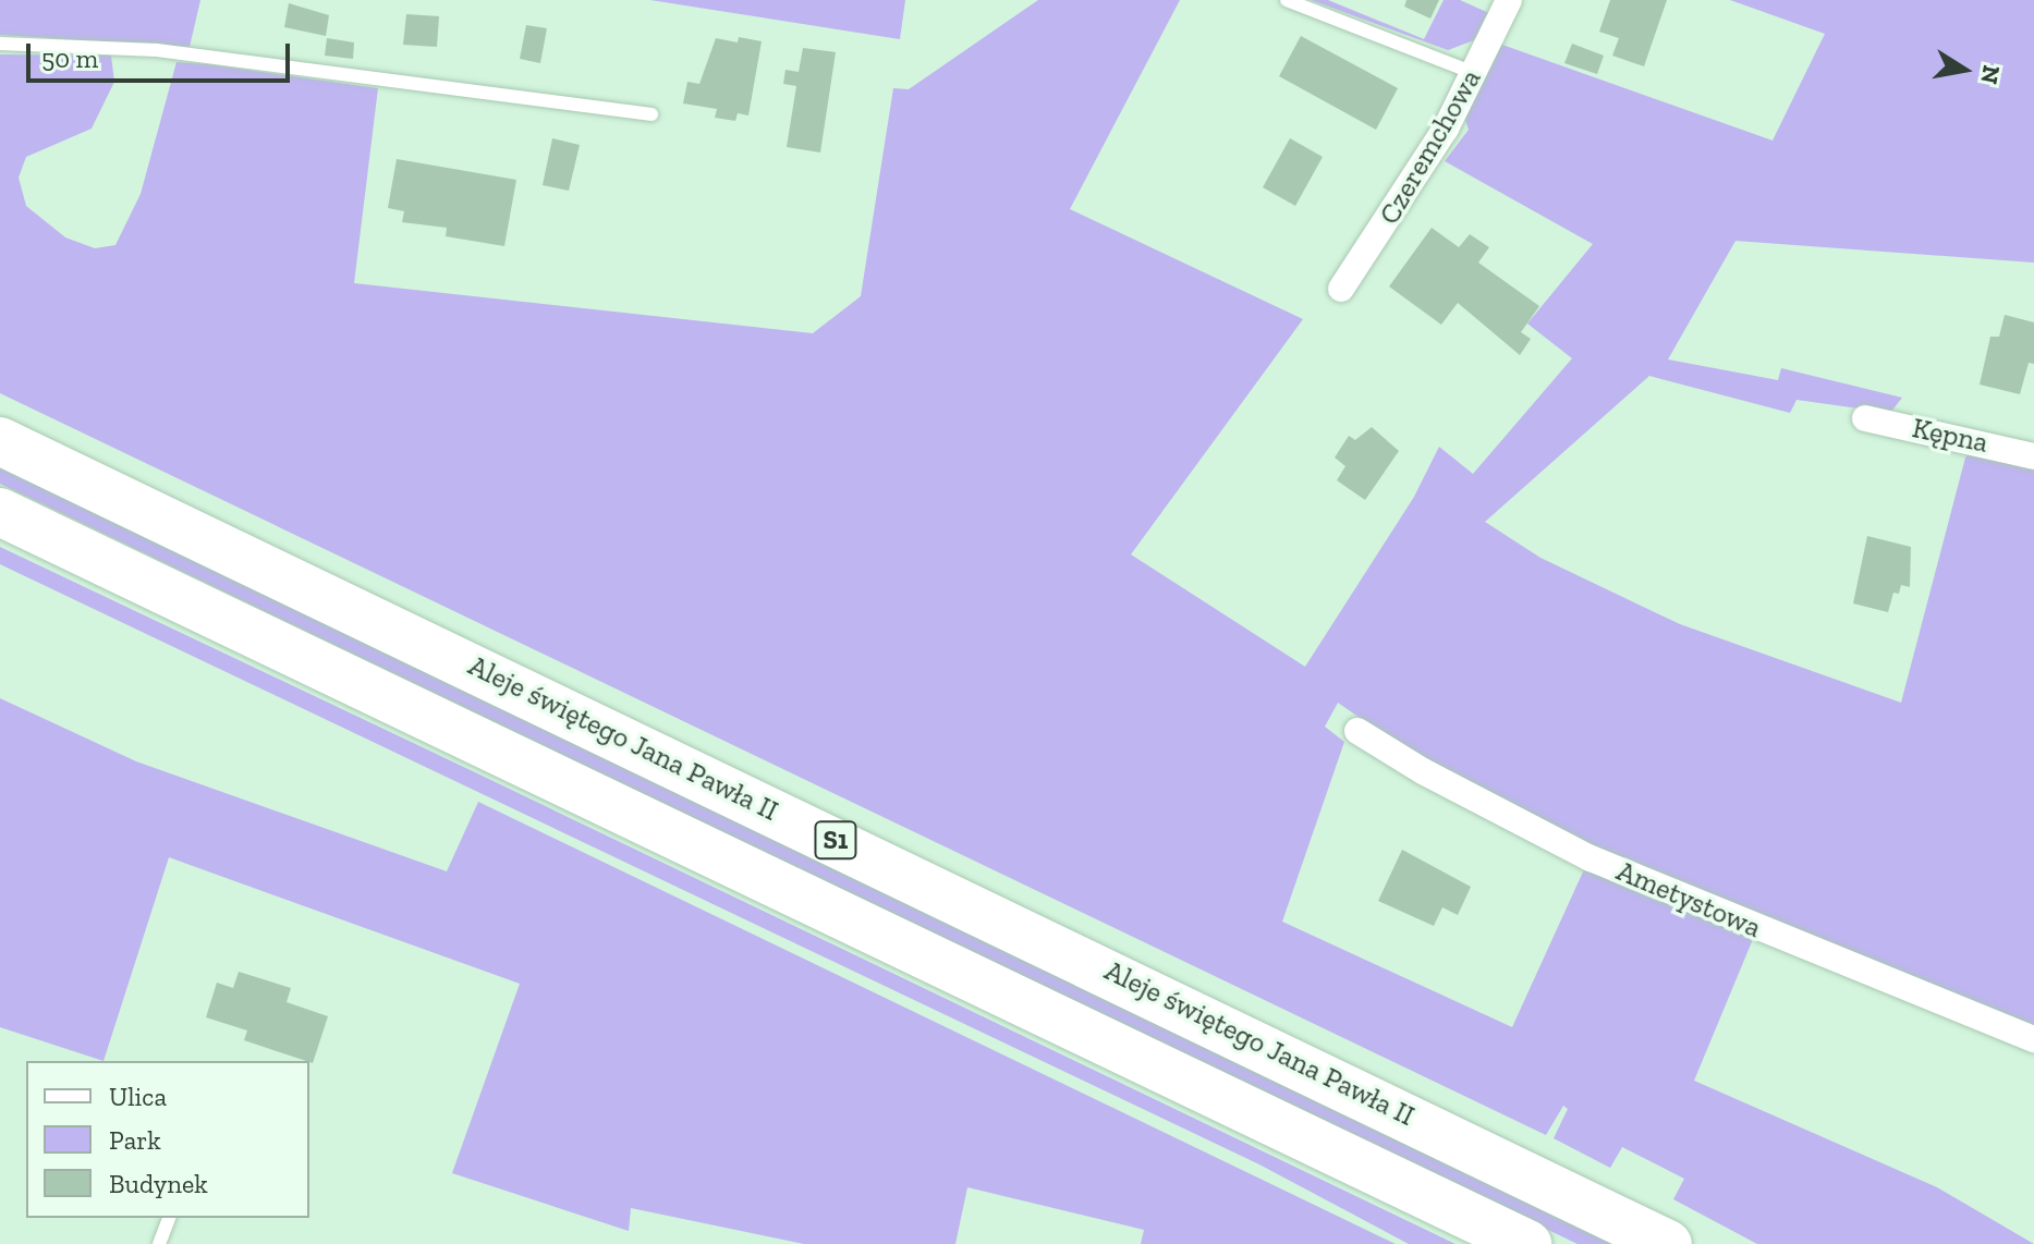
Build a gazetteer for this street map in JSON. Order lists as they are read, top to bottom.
{
  "streets": {
    "highway": ["Aleje świętego Jana Pawła II", "S1"],
    "street": ["Czeremchowa", "Kępna", "Ametystowa"]
  },
  "legend": ["Ulica", "Park", "Budynek"],
  "scale_bar": "50 m",
  "north": "right"
}
